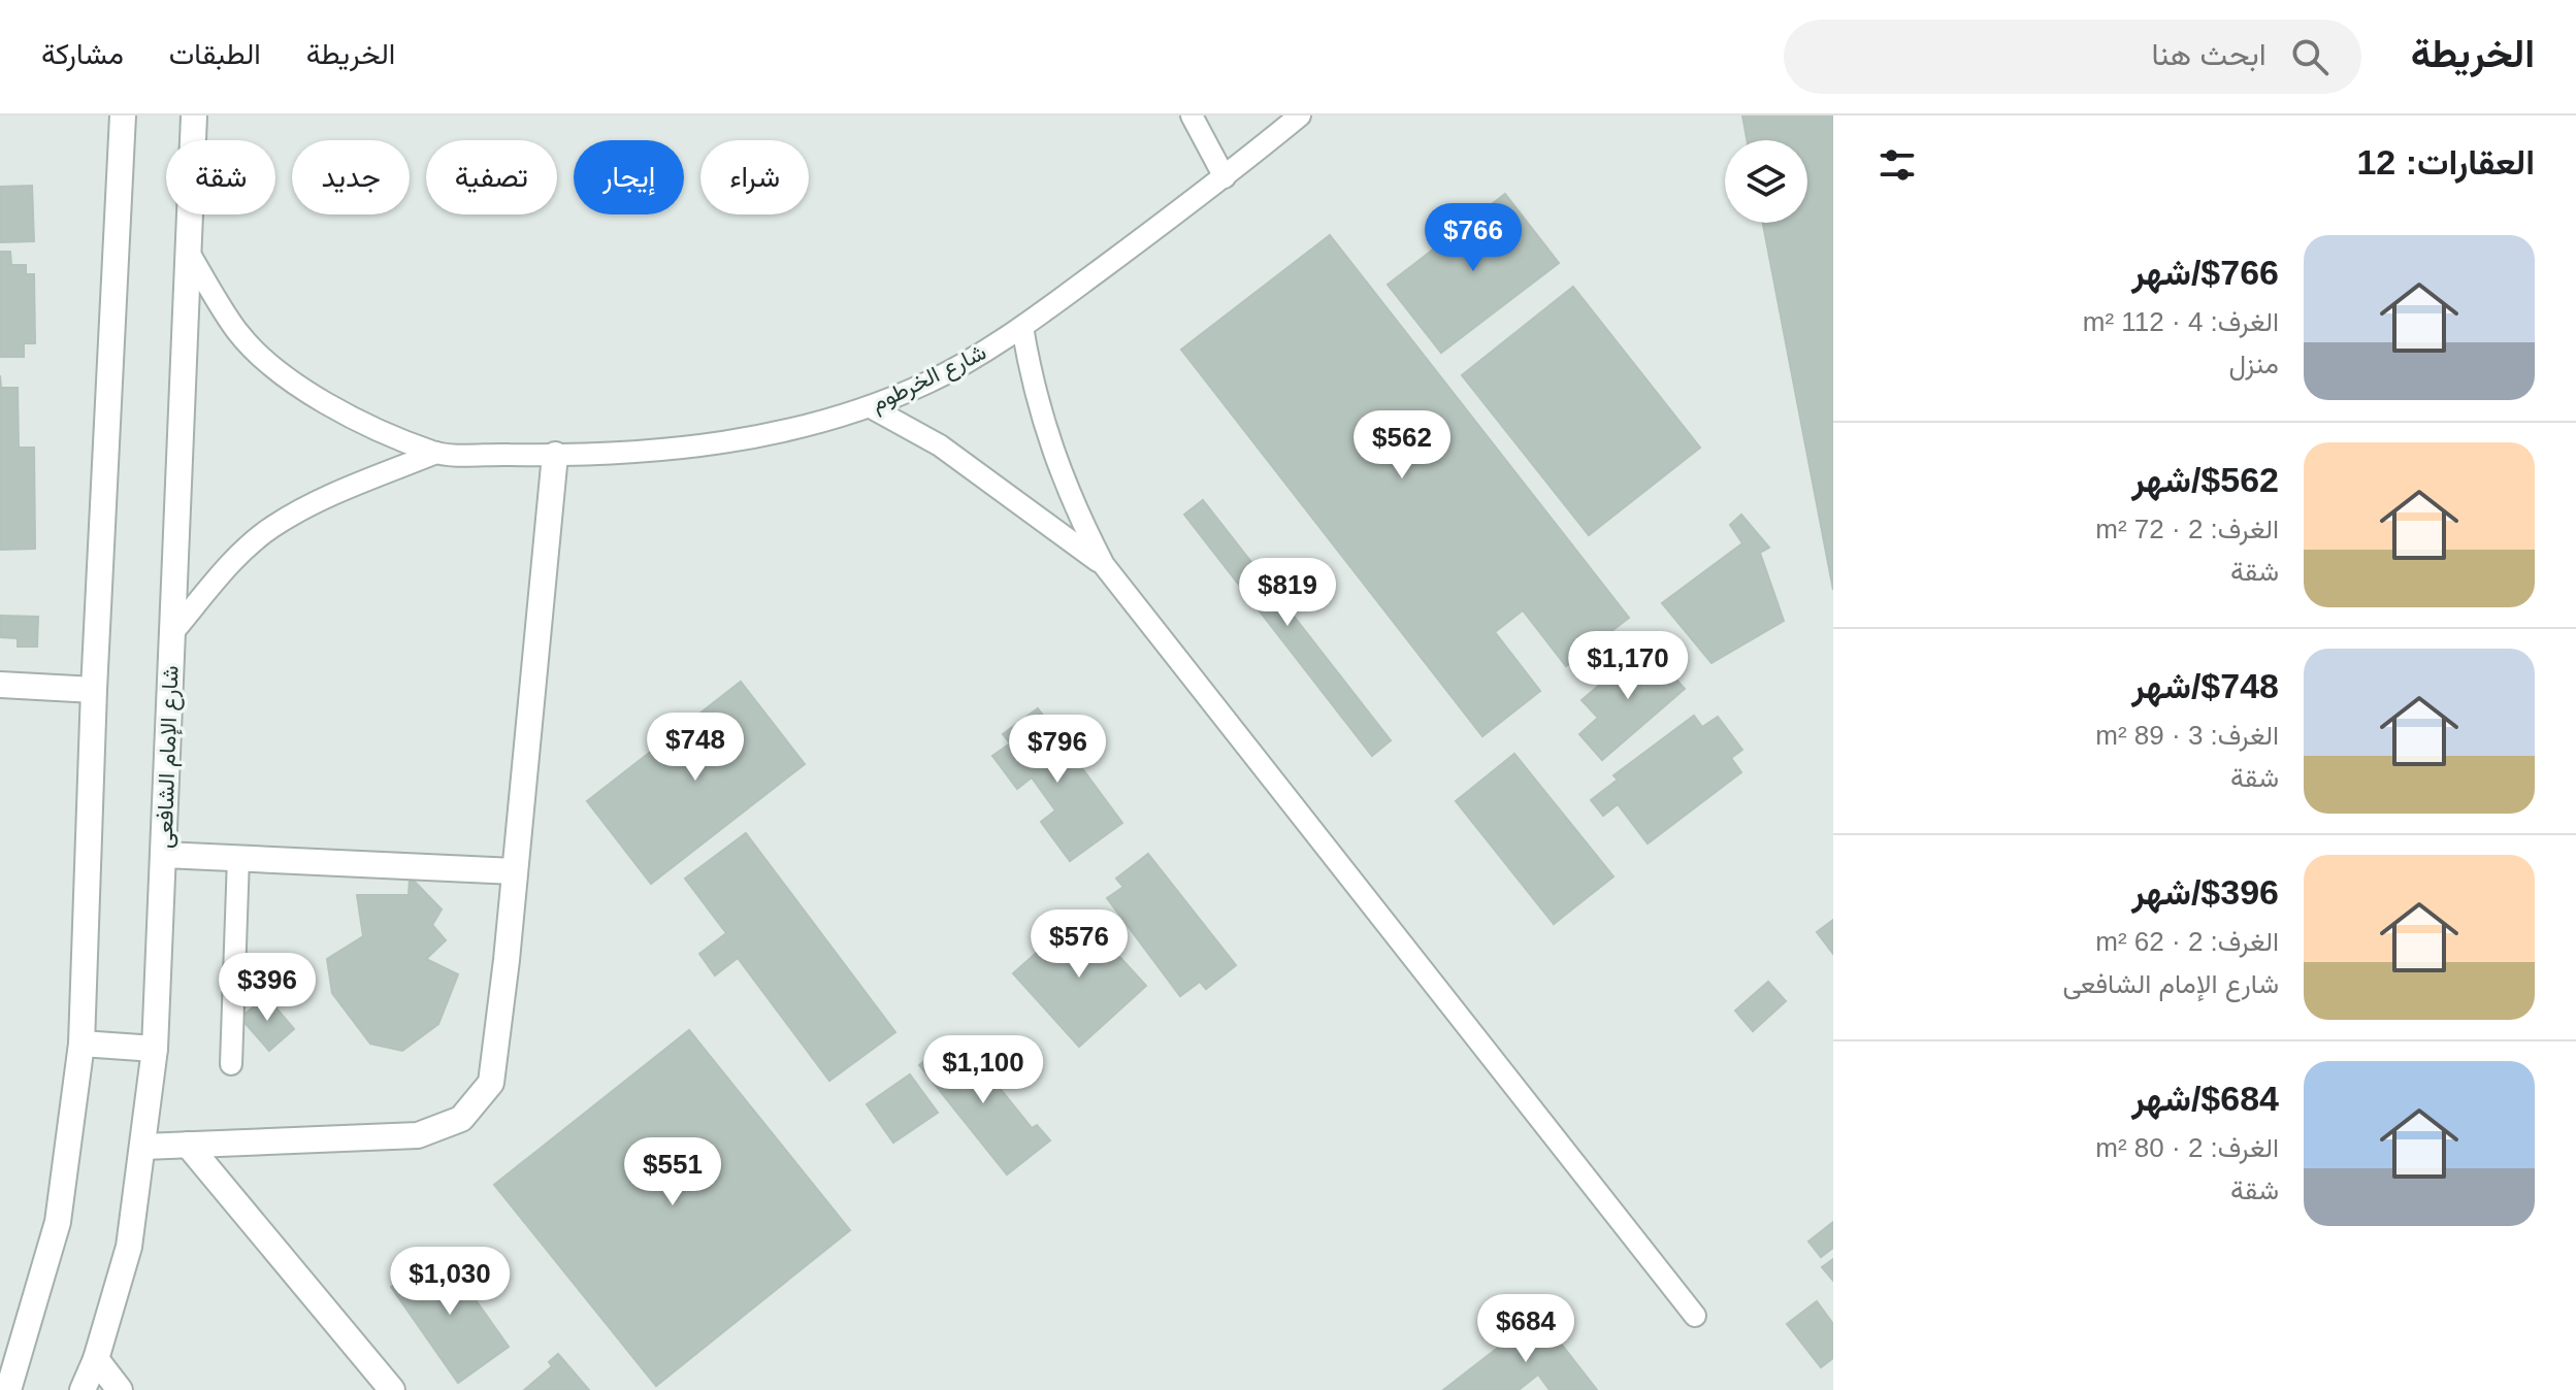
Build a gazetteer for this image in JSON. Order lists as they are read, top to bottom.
{
  "streets": {
    "street": ["شارع الإمام الشافعى"],
    "lane": ["شارع الخرطوم"]
  },
  "crossings": [
    ["شارع الخرطوم", "شارع الإمام الشافعى"]
  ],
  "page": {
    "header": "الخريطة",
    "search": "ابحث هنا",
    "nav": ["الخريطة", "الطبقات", "مشاركة"],
    "heading": "العقارات: 12",
    "chip": [
      "شراء",
      "إيجار",
      "تصفية",
      "جديد",
      "شقة"
    ],
    "price": [
      "$766",
      "$562",
      "$819",
      "$1,170",
      "$748",
      "$796",
      "$576",
      "$396",
      "$1,100",
      "$551",
      "$1,030",
      "$684"
    ],
    "list": [
      {
        "name": "$766/شهر",
        "note": "الغرف: 4 · 112 m² · منزل"
      },
      {
        "name": "$562/شهر",
        "note": "الغرف: 2 · 72 m² · شقة"
      },
      {
        "name": "$748/شهر",
        "note": "الغرف: 3 · 89 m² · شقة"
      },
      {
        "name": "$396/شهر",
        "note": "الغرف: 2 · 62 m² · شارع الإمام الشافعى"
      },
      {
        "name": "$684/شهر",
        "note": "الغرف: 2 · 80 m² · شقة"
      }
    ]
  }
}
